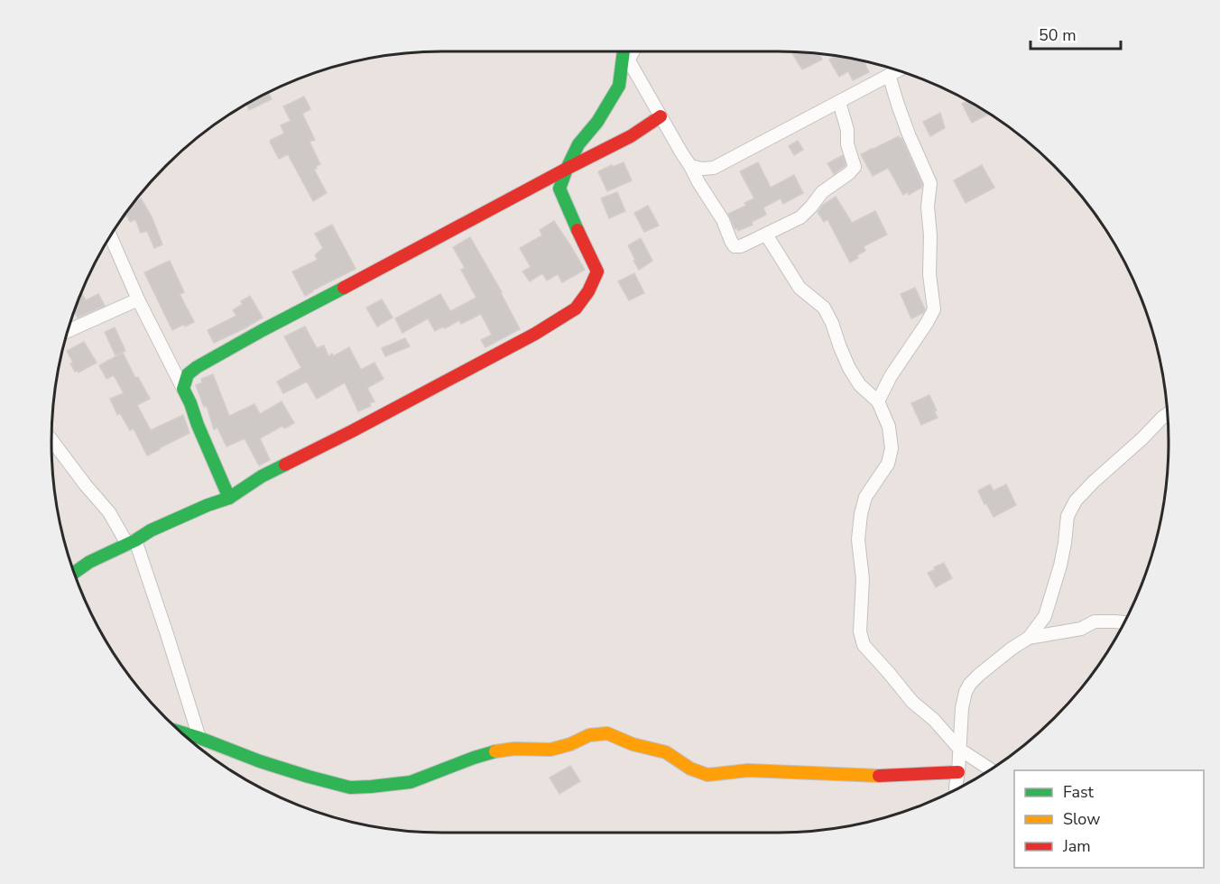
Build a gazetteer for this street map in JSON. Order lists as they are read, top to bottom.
{
  "legend": ["Fast", "Slow", "Jam"],
  "scale_bar": "50 m"
}
